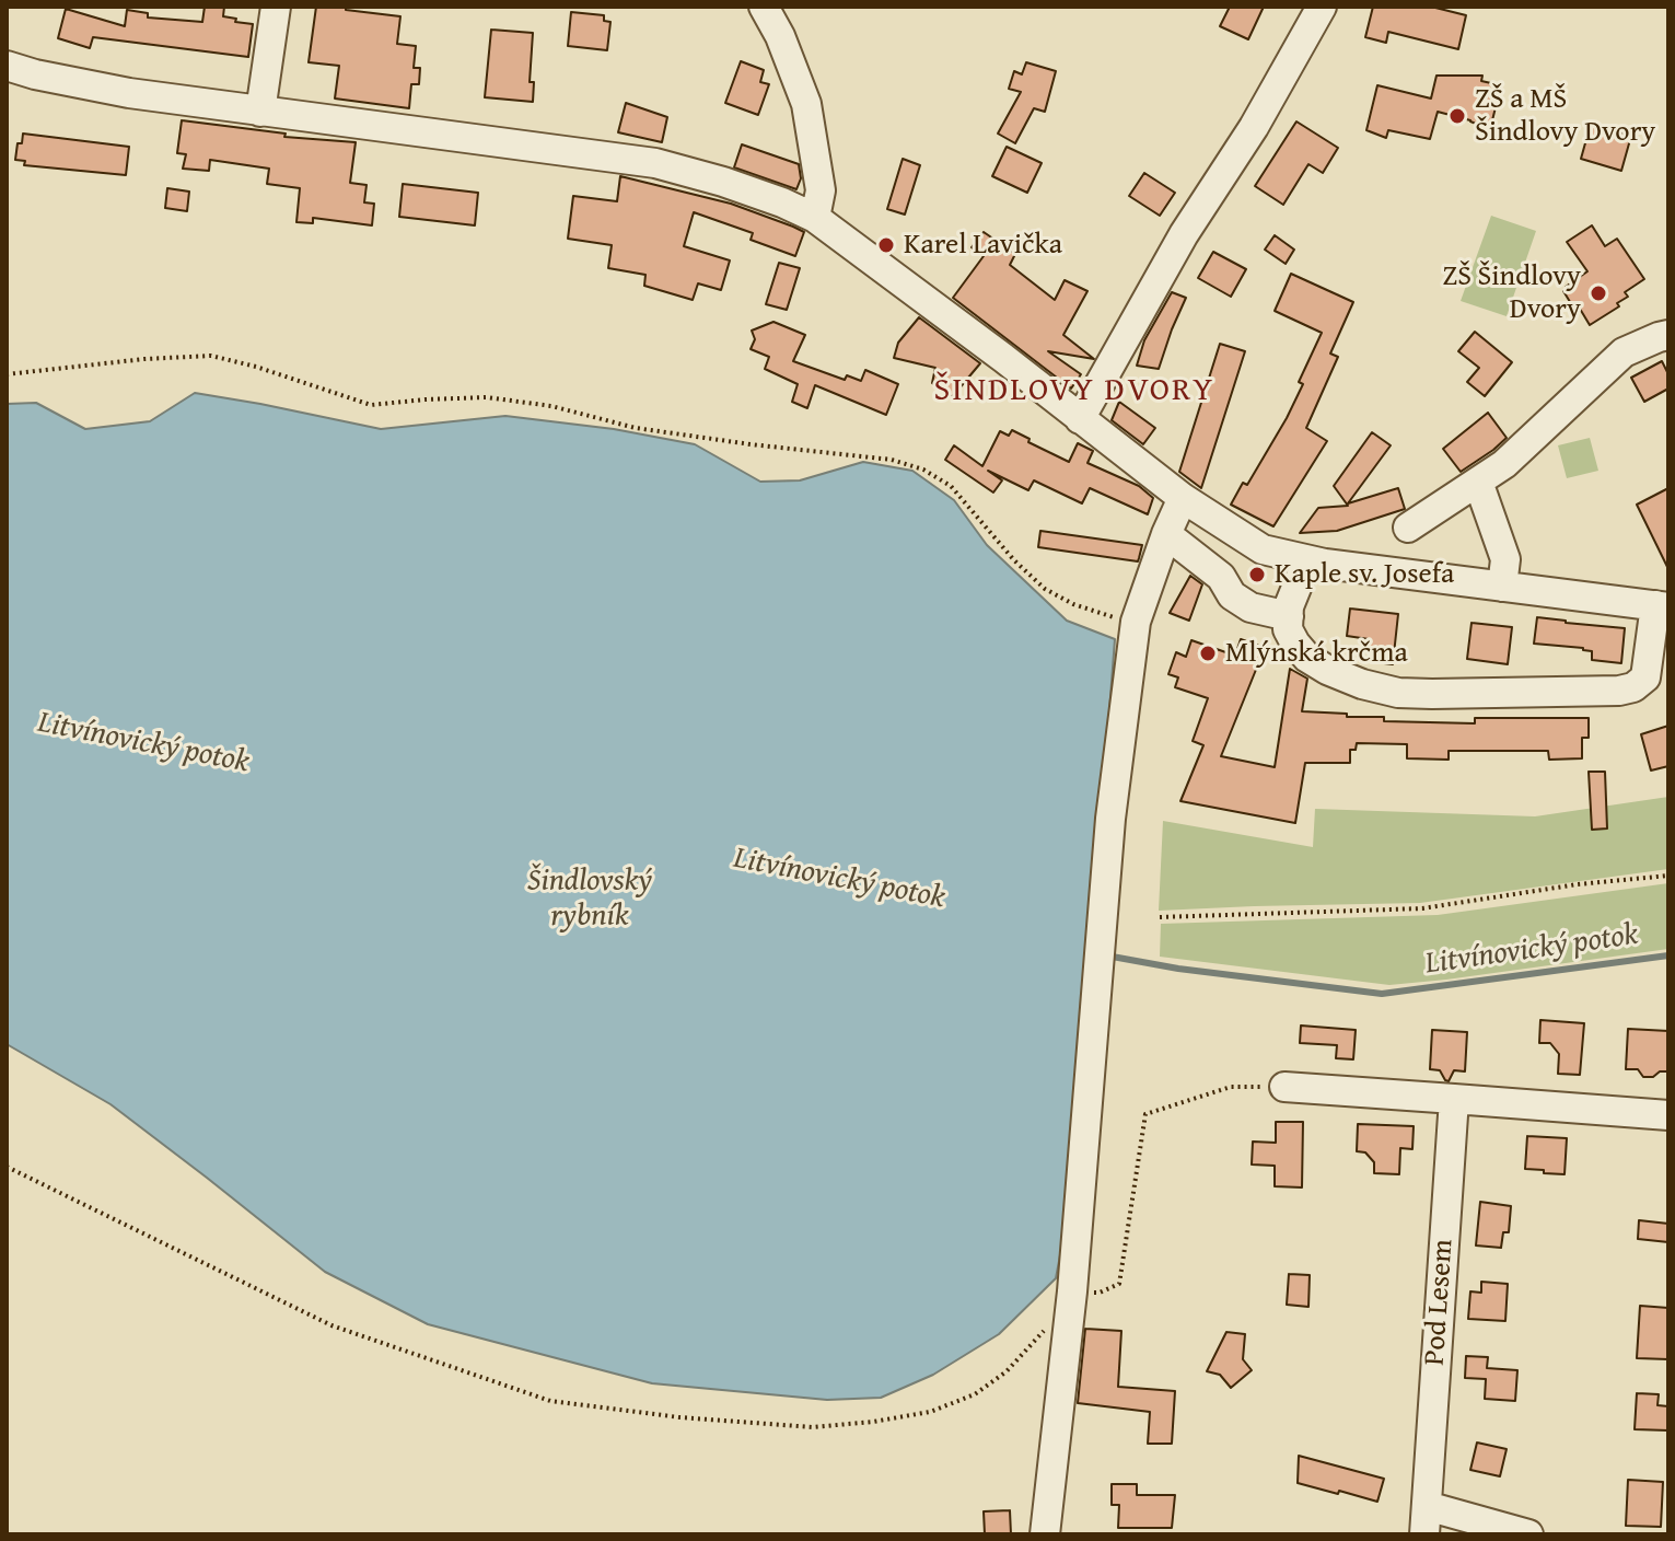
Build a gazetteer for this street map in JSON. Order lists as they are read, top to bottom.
{
  "streets": {
    "street": ["Pod Lesem"]
  },
  "districts": ["ŠINDLOVY DVORY"],
  "water": ["Litvínovický potok", "Šindlovský rybník"],
  "places": [
    "ZŠ a MŠ Šindlovy Dvory",
    "Karel Lavička",
    "ZŠ Šindlovy Dvory",
    "Kaple sv. Josefa",
    "Mlýnská krčma"
  ]
}
